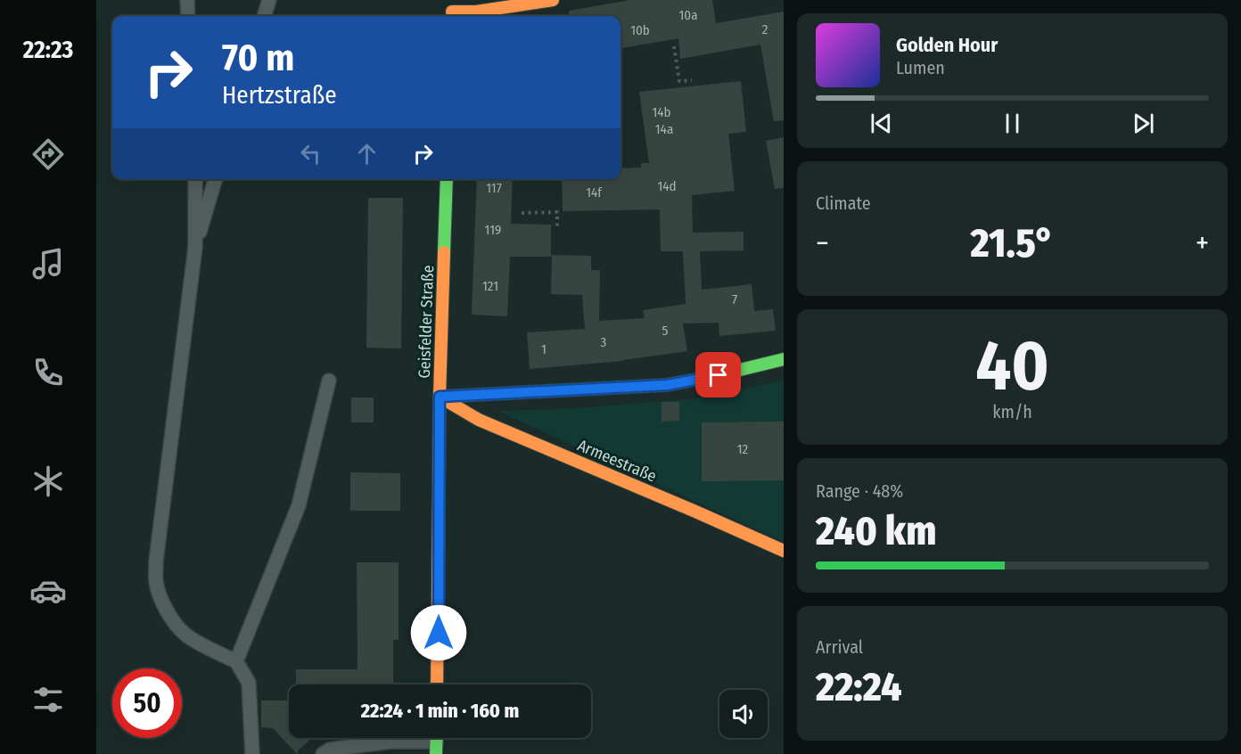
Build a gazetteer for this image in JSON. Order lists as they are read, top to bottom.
{
  "streets": {
    "street": ["Geisfelder Straße", "Armeestraße"]
  },
  "crossings": [
    ["Geisfelder Straße", "Armeestraße"]
  ],
  "house_numbers": [
    "10a",
    "2",
    "10b",
    "14b",
    "14a",
    "14d",
    "117",
    "14f",
    "119",
    "121",
    "7",
    "5",
    "3",
    "1",
    "12"
  ],
  "page": {
    "tabs": "22:23",
    "turn": ["70 m", "Hertzstraße"],
    "song": ["Golden Hour", "Lumen"],
    "tile": [
      "Climate",
      ["40", "km/h"],
      ["Range · 48%", "240 km"],
      ["Arrival", "22:24"]
    ],
    "heat": ["−", "21.5°", "+"],
    "limit": "50",
    "trip": "22:24 · 1 min · 160 m"
  }
}
